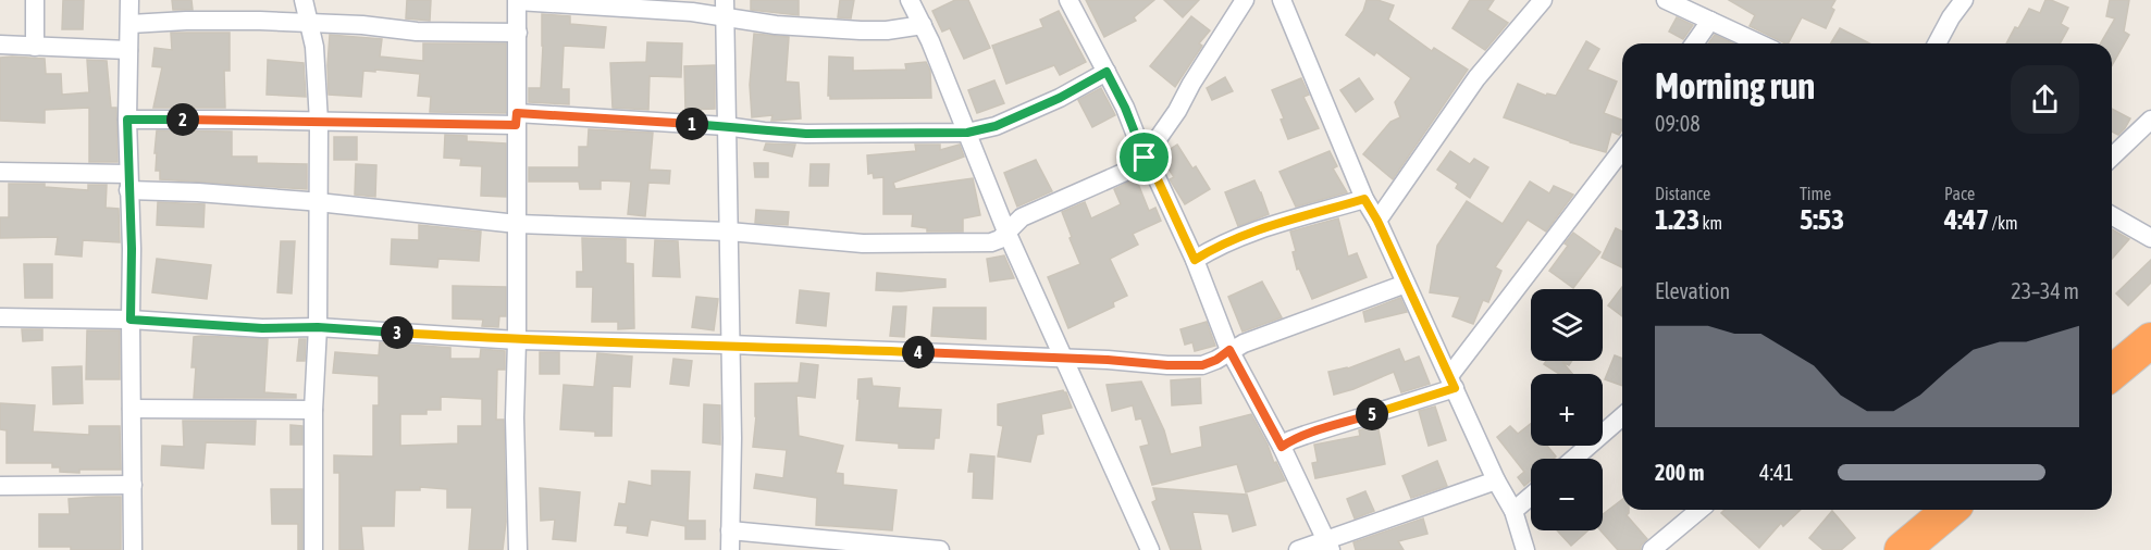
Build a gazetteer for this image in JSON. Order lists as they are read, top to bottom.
{
  "page": {
    "heading": ["Morning run", "09:08"],
    "pins": [
      "2",
      "1",
      "3",
      "4",
      "5"
    ],
    "stats": [
      ["Distance", "1.23 km"],
      ["Time", "5:53"],
      ["Pace", "4:47 /km"]
    ],
    "chart": ["Elevation", "23–34 m"],
    "map_buttons": ["+", "−"],
    "list": [
      {
        "name": "200 m",
        "note": "4:41"
      }
    ]
  }
}
